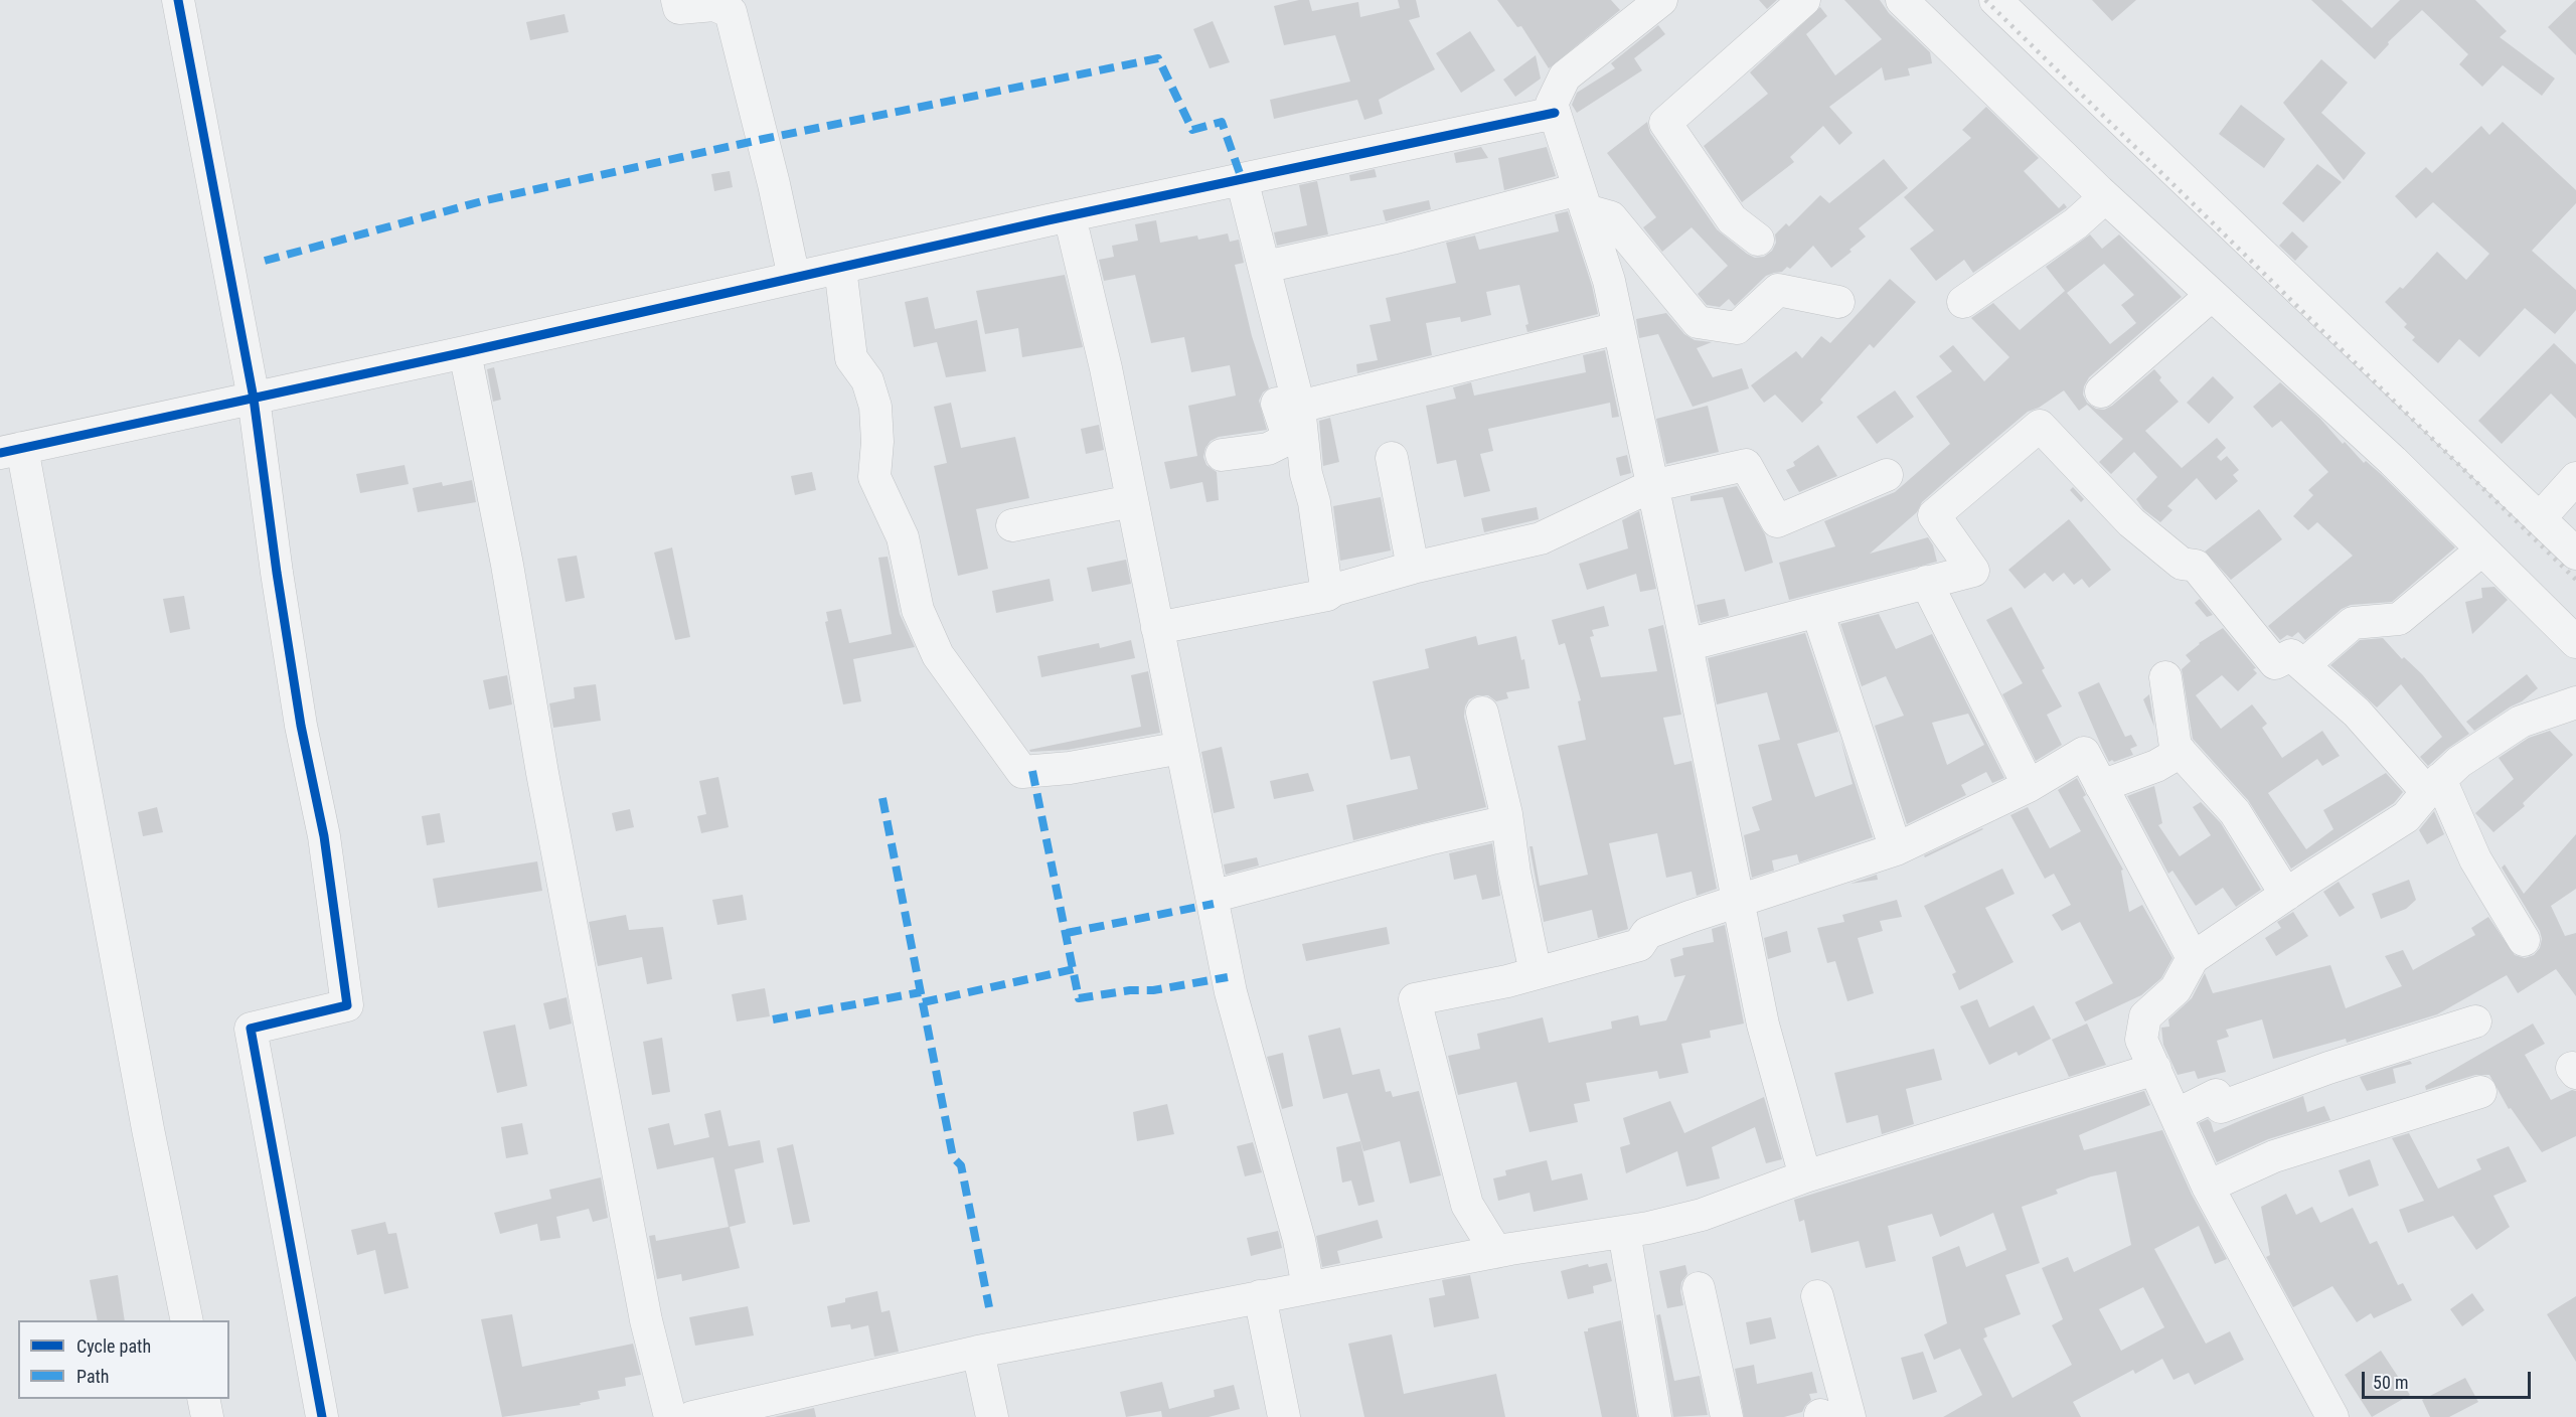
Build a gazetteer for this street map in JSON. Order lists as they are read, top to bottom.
{
  "legend": ["Cycle path", "Path"],
  "scale_bar": "50 m"
}
